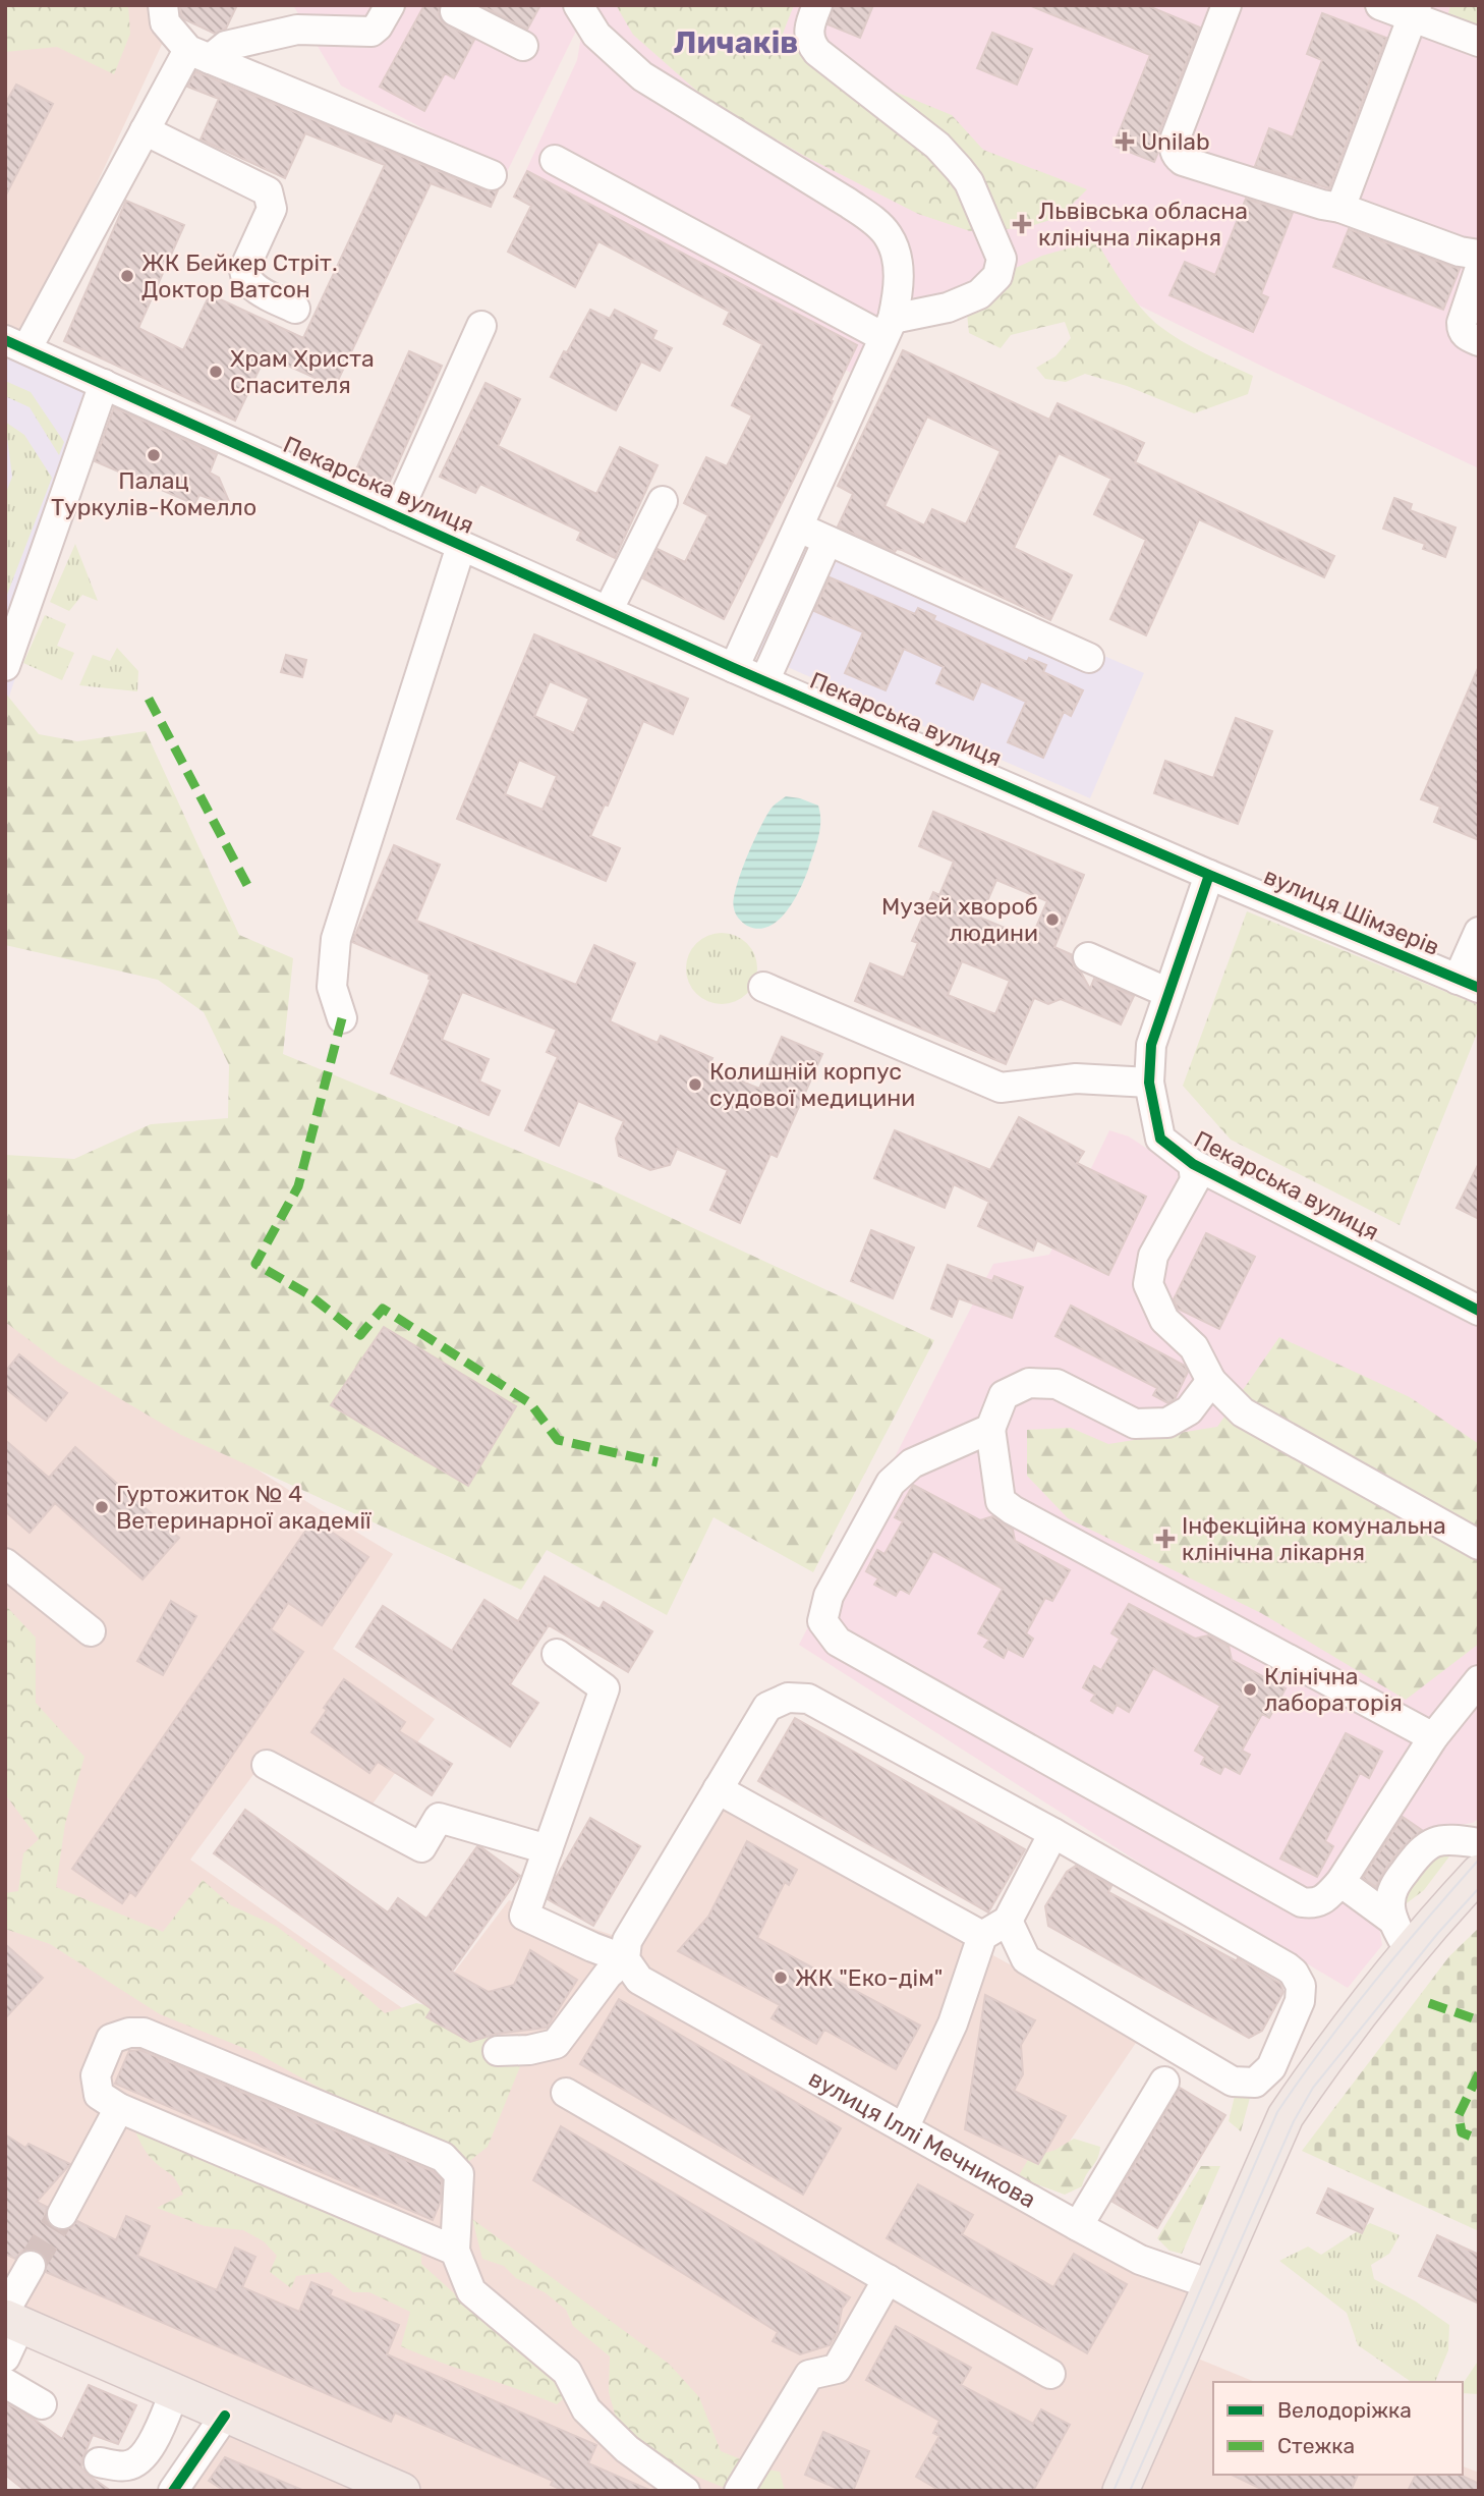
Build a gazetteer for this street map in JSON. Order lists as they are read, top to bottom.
{
  "streets": {
    "street": ["Пекарська вулиця", "вулиця Шімзерів", "вулиця Іллі Мечникова"]
  },
  "crossings": [
    ["Пекарська вулиця", "вулиця Шімзерів"]
  ],
  "districts": ["Личаків"],
  "places": {
    "health": ["Unilab", "Львівська обласна клінічна лікарня", "Інфекційна комунальна клінічна лікарня"],
    "other": [
      "ЖК Бейкер Стріт. Доктор Ватсон",
      "Храм Христа Спасителя",
      "Палац Туркулів-Комелло",
      "Музей хвороб людини",
      "Колишній корпус судової медицини",
      "Гуртожиток № 4 Ветеринарної академії",
      "Клінічна лабораторія",
      "ЖК \"Еко-дім\""
    ]
  },
  "legend": ["Велодоріжка", "Стежка"]
}
